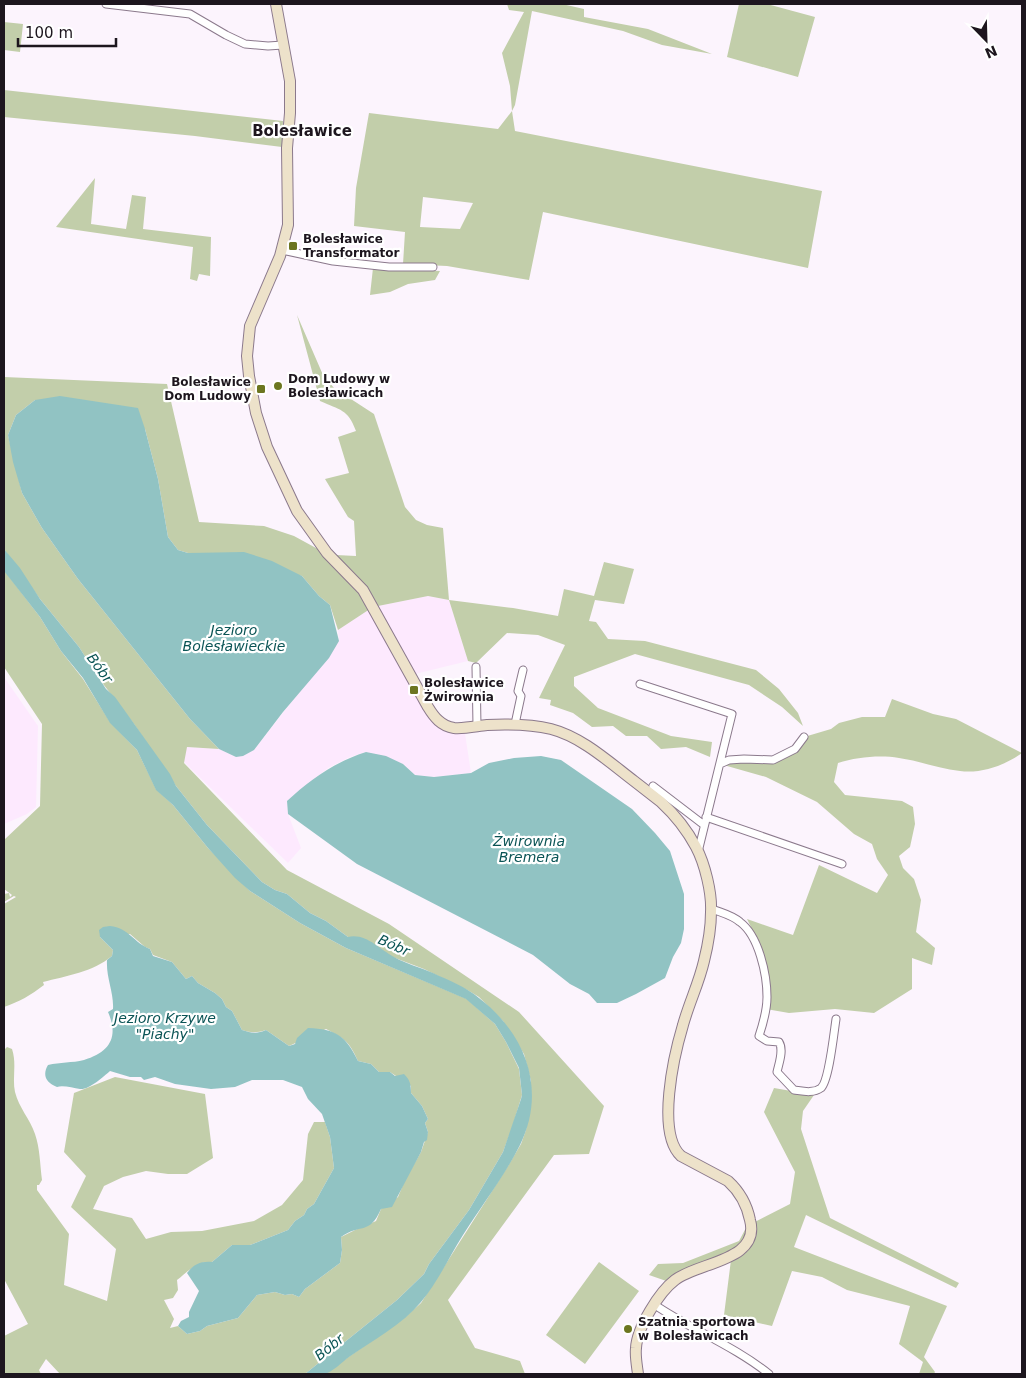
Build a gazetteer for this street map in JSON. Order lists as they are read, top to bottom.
{
  "districts": ["Bolesławice"],
  "water": [
    "Jezioro Bolesławieckie",
    "Bóbr",
    "Żwirownia Bremera",
    "Jezioro Krzywe \"Piachy\""
  ],
  "places": {
    "transit": ["Bolesławice Transformator", "Bolesławice Dom Ludowy", "Bolesławice Żwirownia"],
    "other": ["Dom Ludowy w Bolesławicach", "Szatnia sportowa w Bolesławicach"]
  },
  "scale_bar": "100 m",
  "north": "bottom right"
}
